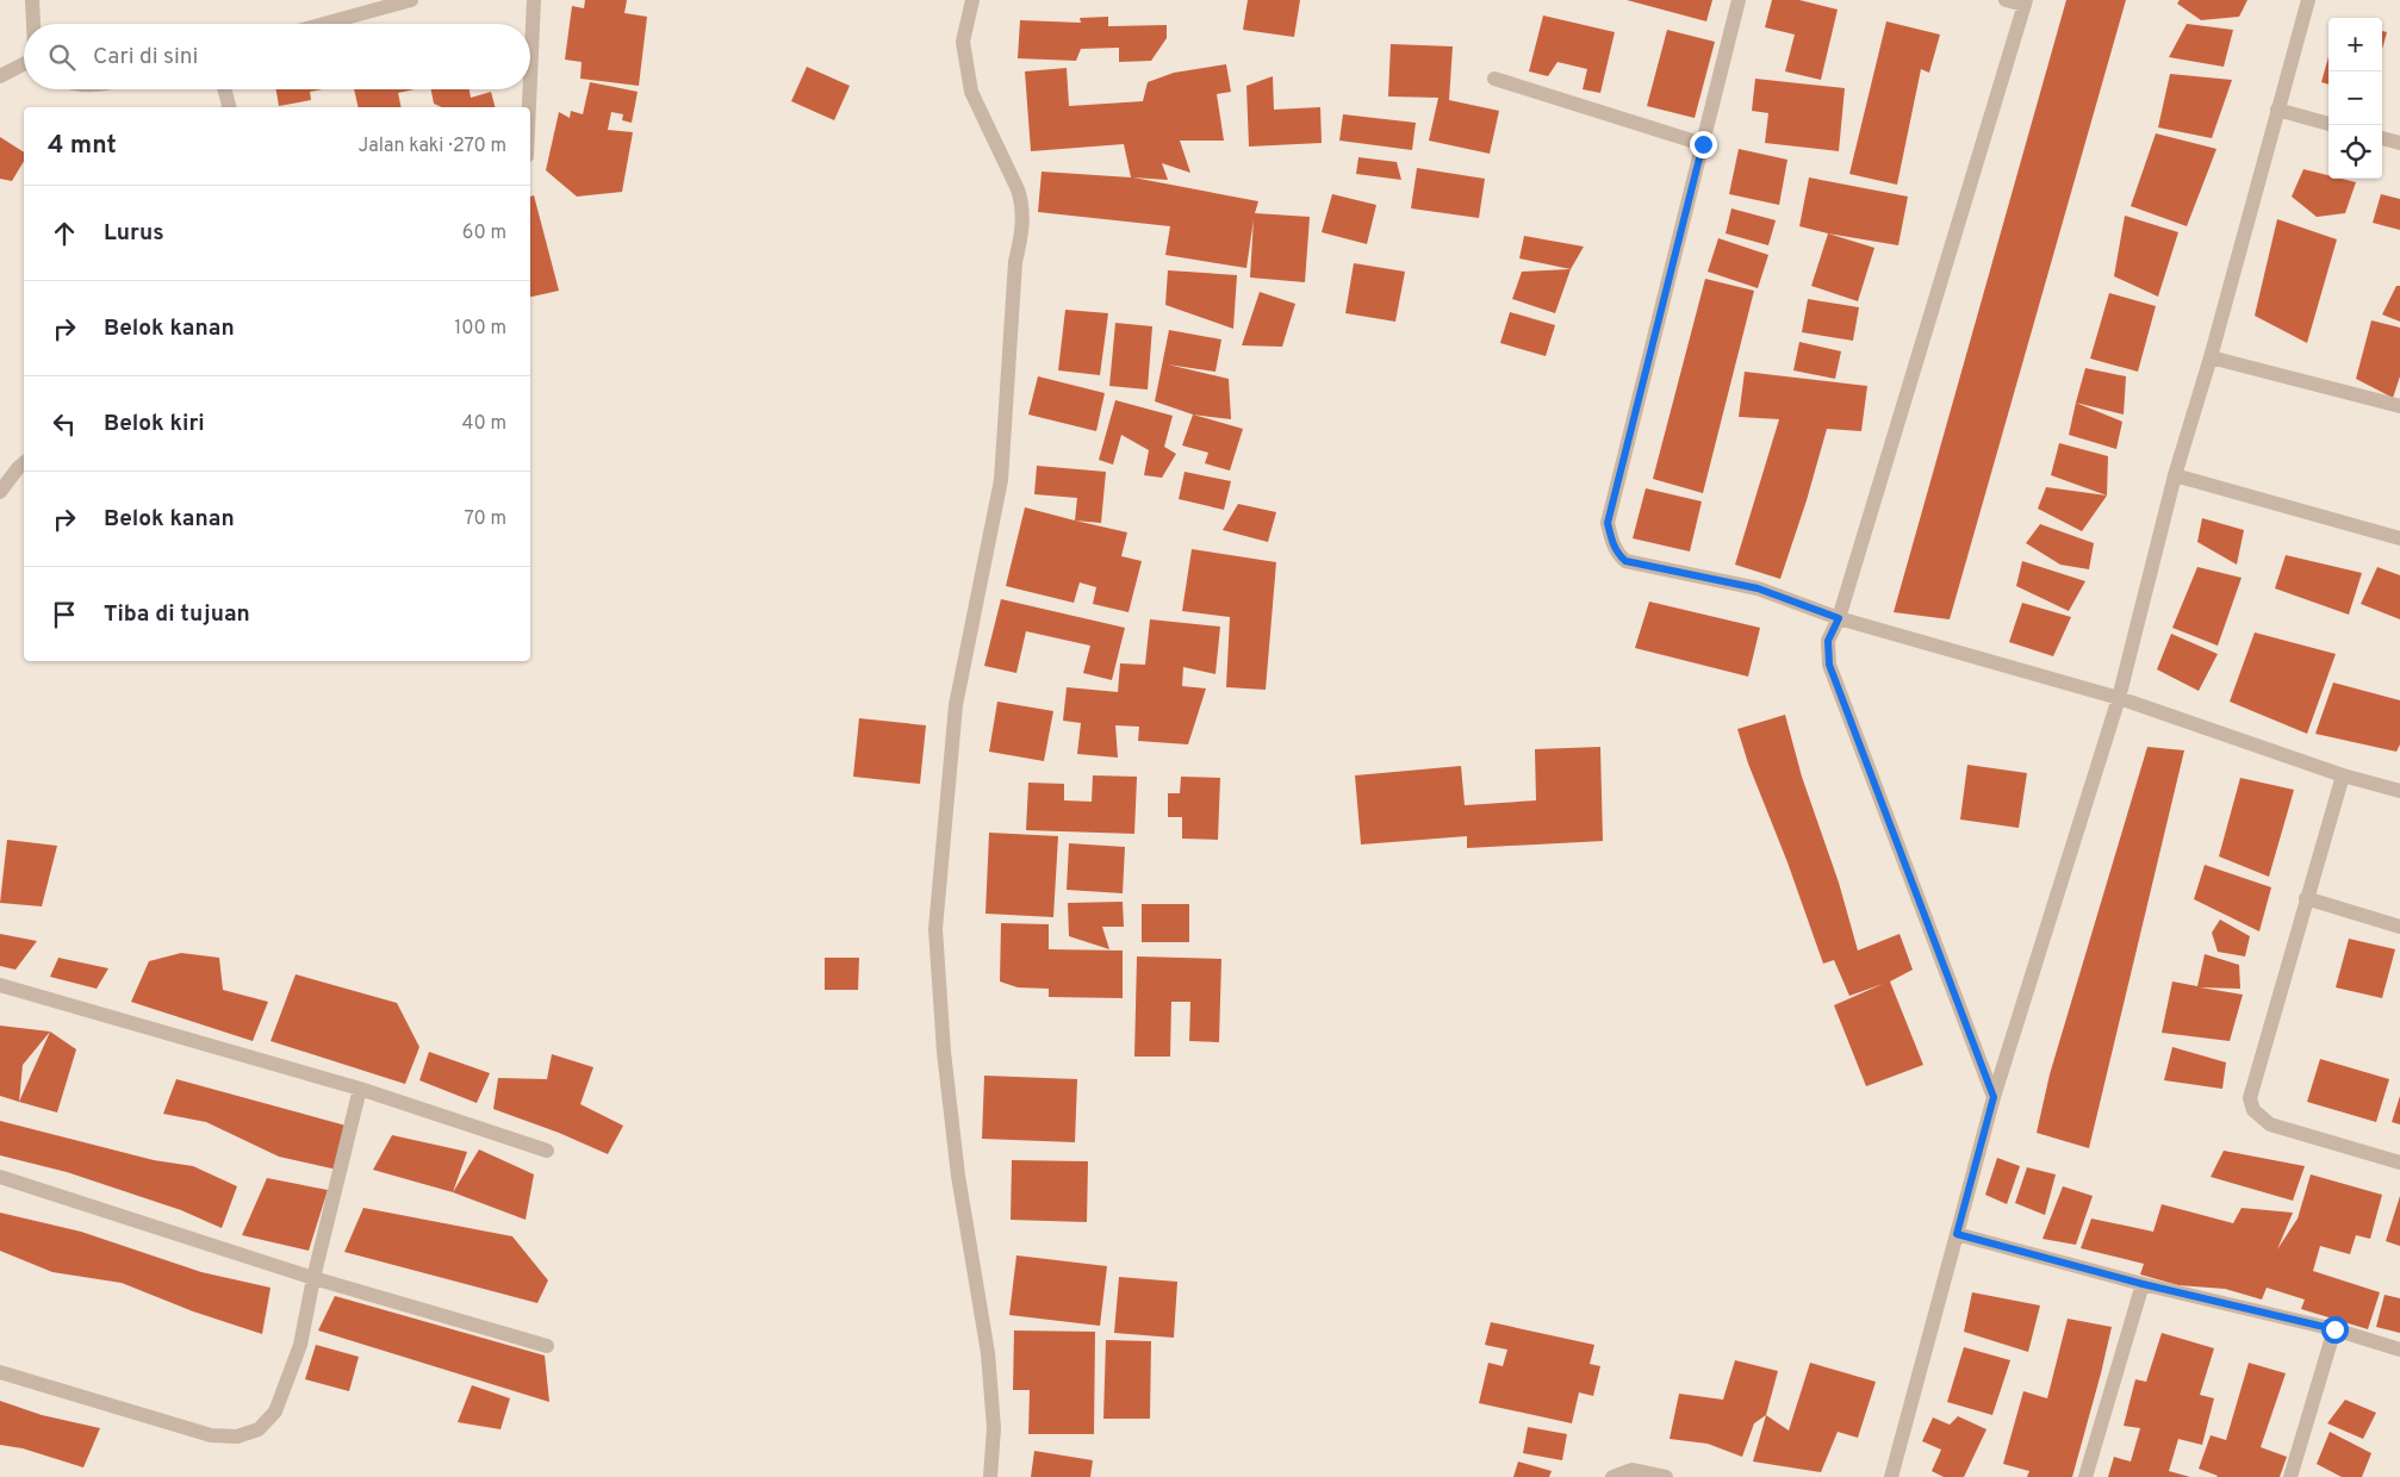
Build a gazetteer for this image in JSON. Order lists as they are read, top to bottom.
{
  "page": {
    "map_buttons": ["+", "−"],
    "search": "Cari di sini",
    "heading": ["4 mnt", "Jalan kaki · 270 m"],
    "list": [
      ["Lurus", "60 m"],
      ["Belok kanan", "100 m"],
      ["Belok kiri", "40 m"],
      ["Belok kanan", "70 m"],
      "Tiba di tujuan"
    ]
  }
}
